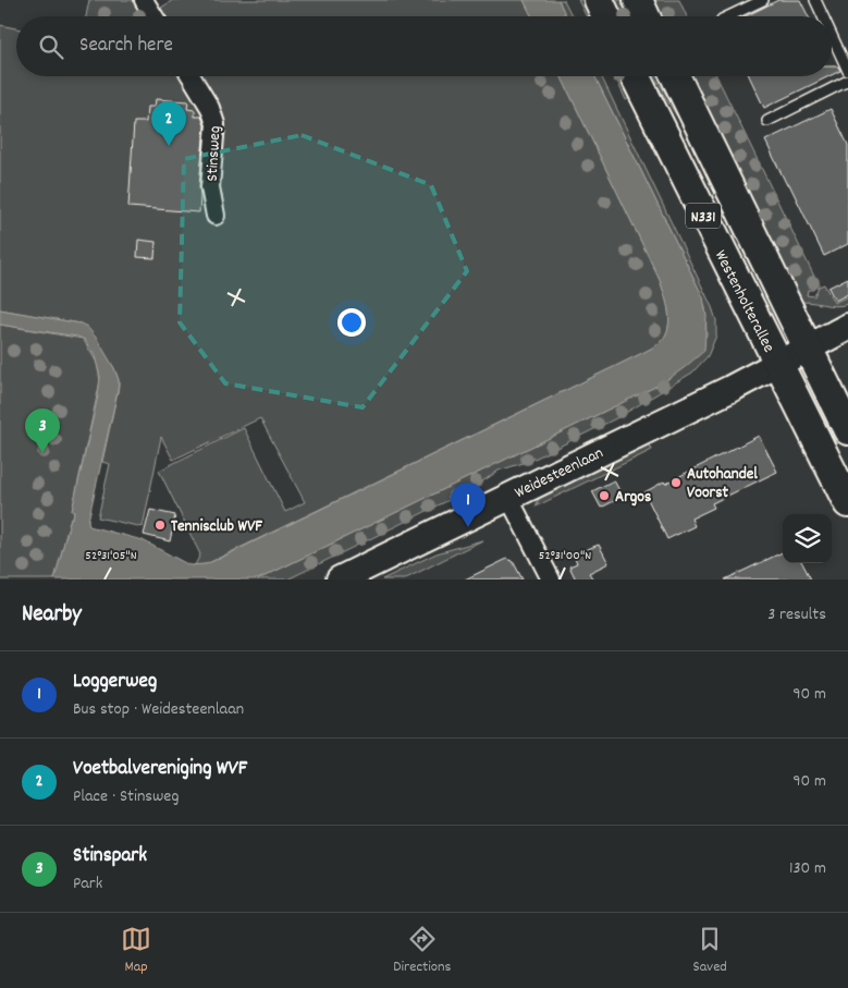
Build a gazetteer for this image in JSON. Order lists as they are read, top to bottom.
{
  "streets": {
    "main road": ["N331", "Westenholterallee"],
    "street": ["Stinsweg", "Weidesteenlaan"]
  },
  "crossings": [
    ["Westenholterallee", "Weidesteenlaan"]
  ],
  "places": ["Autohandel Voorst", "Argos", "Tennisclub WVF"],
  "page": {
    "search": "Search here",
    "pins": ["2", "3", "1"],
    "heading": ["Nearby", "3 results"],
    "list": [
      {
        "mark": "1",
        "name": "Loggerweg",
        "note": "Bus stop · Weidesteenlaan",
        "value": "90 m"
      },
      {
        "mark": "2",
        "name": "Voetbalvereniging WVF",
        "note": "Place · Stinsweg",
        "value": "90 m"
      },
      {
        "mark": "3",
        "name": "Stinspark",
        "note": "Park",
        "value": "130 m"
      }
    ],
    "nav": ["Map", "Directions", "Saved"]
  },
  "coordinates": ["52°31'05\"N", "52°31'00\"N"]
}
